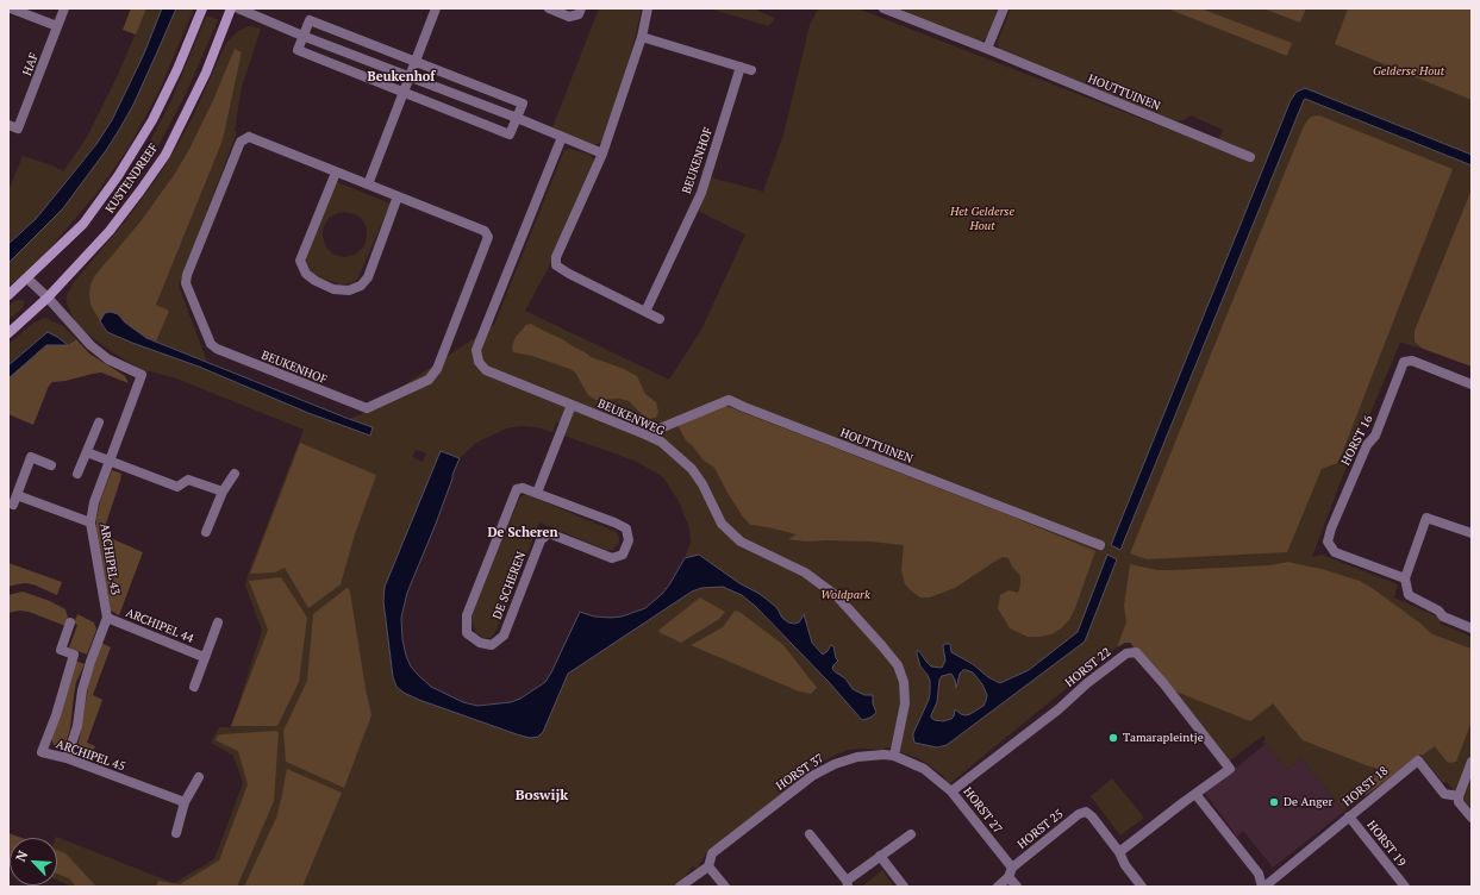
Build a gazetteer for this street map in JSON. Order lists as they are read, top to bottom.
{
  "streets": {
    "main road": ["KUSTENDREEF"],
    "street": [
      "HAF",
      "HOUTTUINEN",
      "BEUKENHOF",
      "BEUKENWEG",
      "HORST 16",
      "ARCHIPEL 43",
      "DE SCHEREN",
      "ARCHIPEL 44",
      "HORST 22",
      "ARCHIPEL 45",
      "HORST 37",
      "HORST 18",
      "HORST 27",
      "HORST 25",
      "HORST 19"
    ]
  },
  "crossings": [
    ["HOUTTUINEN", "BEUKENWEG"],
    ["KUSTENDREEF", "ARCHIPEL 43"],
    ["BEUKENWEG", "HORST 37"],
    ["ARCHIPEL 43", "ARCHIPEL 44"],
    ["HORST 22", "HORST 37"],
    ["HORST 22", "HORST 27"],
    ["HORST 22", "HORST 25"],
    ["HORST 37", "HORST 27"],
    ["HORST 18", "HORST 19"],
    ["HORST 27", "HORST 25"]
  ],
  "districts": ["Beukenhof", "De Scheren", "Boswijk"],
  "parks": ["Gelderse Hout", "Het Gelderse Hout", "Woldpark"],
  "places": ["Tamarapleintje", "De Anger"],
  "north": "top left"
}
